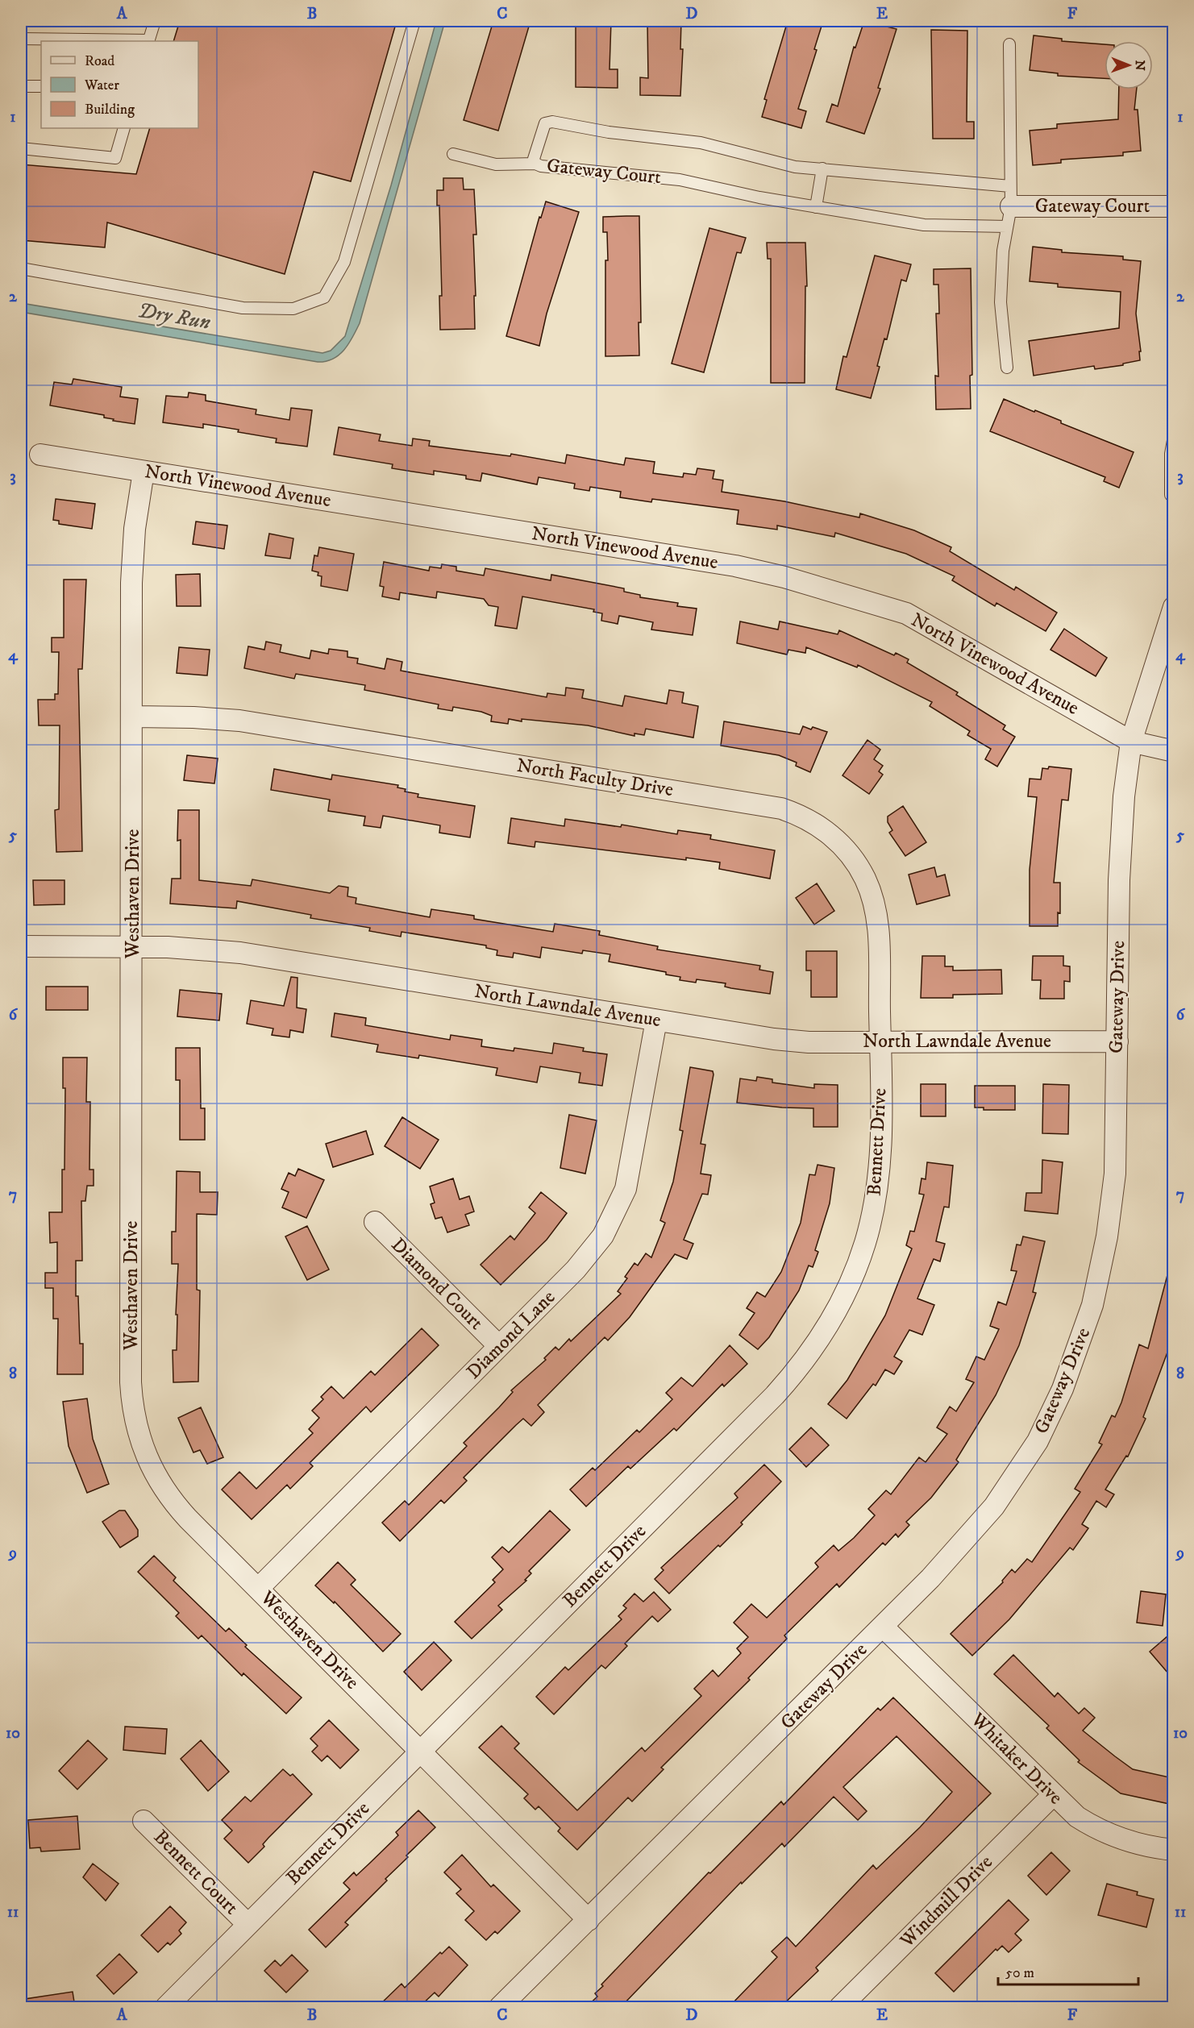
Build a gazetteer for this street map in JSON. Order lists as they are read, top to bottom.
{
  "streets": {
    "street": [
      "Gateway Court",
      "North Vinewood Avenue",
      "North Faculty Drive",
      "Westhaven Drive",
      "Gateway Drive",
      "North Lawndale Avenue",
      "Bennett Drive",
      "Diamond Court",
      "Diamond Lane",
      "Whitaker Drive",
      "Bennett Court",
      "Windmill Drive"
    ]
  },
  "crossings": [
    ["North Vinewood Avenue", "Westhaven Drive"],
    ["North Vinewood Avenue", "Gateway Drive"],
    ["North Faculty Drive", "Westhaven Drive"],
    ["North Faculty Drive", "North Lawndale Avenue"],
    ["North Faculty Drive", "Bennett Drive"],
    ["Westhaven Drive", "Gateway Drive"],
    ["Westhaven Drive", "North Lawndale Avenue"],
    ["Westhaven Drive", "Bennett Drive"],
    ["Westhaven Drive", "Diamond Lane"],
    ["Gateway Drive", "North Lawndale Avenue"],
    ["Gateway Drive", "Whitaker Drive"],
    ["North Lawndale Avenue", "Bennett Drive"],
    ["North Lawndale Avenue", "Diamond Lane"],
    ["Bennett Drive", "Bennett Court"],
    ["Diamond Court", "Diamond Lane"],
    ["Whitaker Drive", "Windmill Drive"]
  ],
  "water": ["Dry Run"],
  "legend": ["Road", "Water", "Building"],
  "scale_bar": "50 m",
  "north": "right",
  "grid": {
    "columns": [
      "A",
      "B",
      "C",
      "D",
      "E",
      "F"
    ],
    "rows": [
      "1",
      "2",
      "3",
      "4",
      "5",
      "6",
      "7",
      "8",
      "9",
      "10",
      "11"
    ]
  }
}
